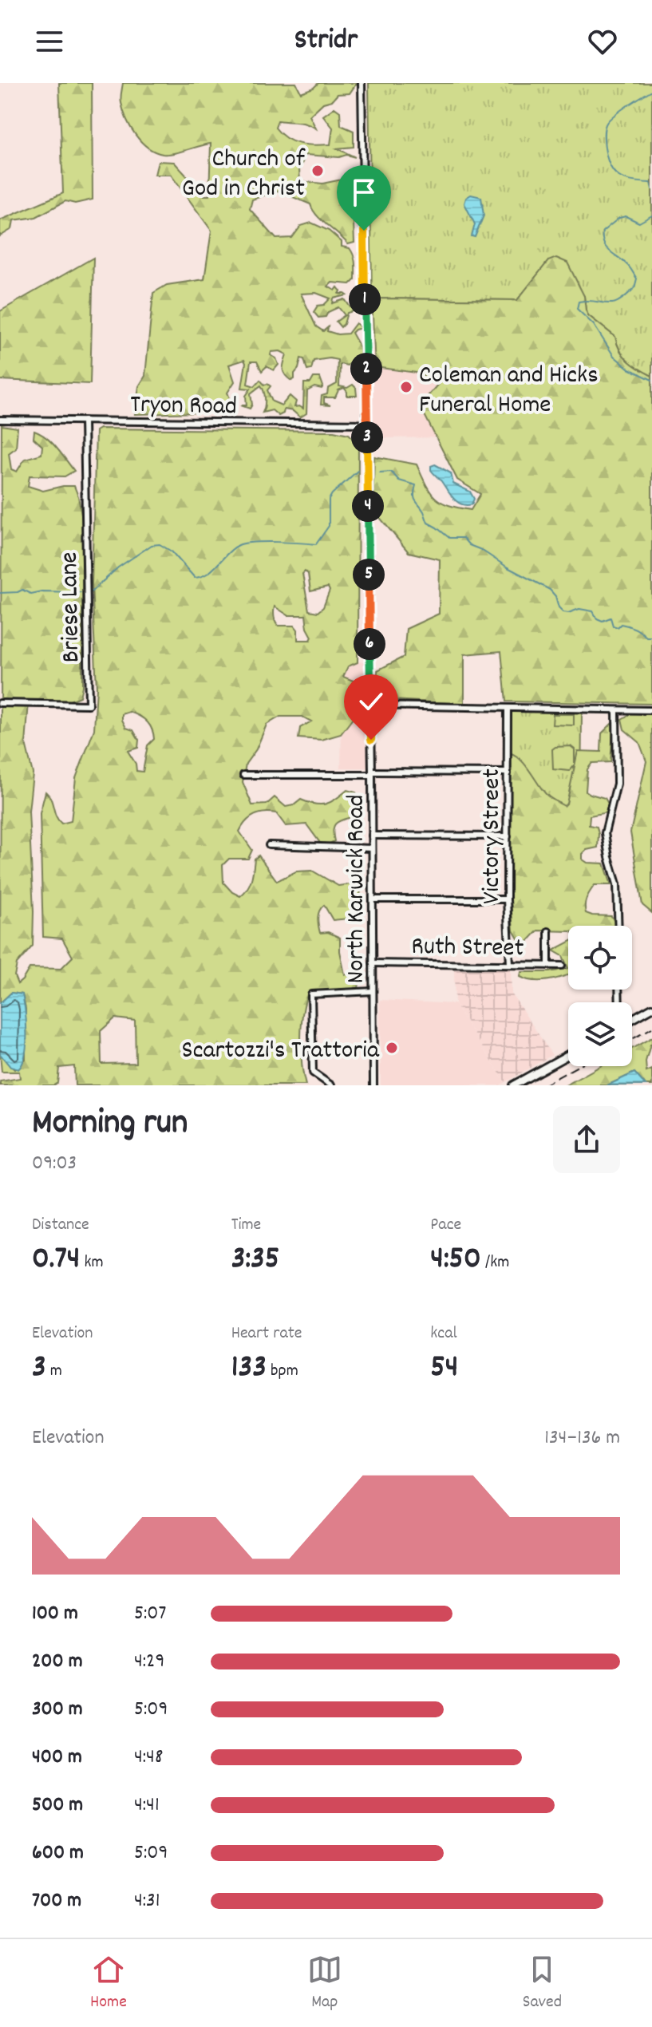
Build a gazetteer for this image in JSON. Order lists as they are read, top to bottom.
{
  "streets": {
    "street": [
      "Tryon Road",
      "Briese Lane",
      "Victory Street",
      "North Karwick Road",
      "Ruth Street"
    ]
  },
  "crossings": [
    ["Tryon Road", "Briese Lane"],
    ["Tryon Road", "North Karwick Road"],
    ["Victory Street", "Ruth Street"],
    ["North Karwick Road", "Ruth Street"]
  ],
  "places": ["Church of God in Christ", "Coleman and Hicks Funeral Home", "Scartozzi's Trattoria"],
  "page": {
    "header": "Stridr",
    "pins": [
      "1",
      "2",
      "3",
      "4",
      "5",
      "6"
    ],
    "heading": ["Morning run", "09:03"],
    "stats": [
      ["Distance", "0.74 km"],
      ["Time", "3:35"],
      ["Pace", "4:50 /km"],
      ["Elevation", "3 m"],
      ["Heart rate", "133 bpm"],
      ["kcal", "54"]
    ],
    "chart": ["Elevation", "134–136 m"],
    "list": [
      {
        "name": "100 m",
        "note": "5:07"
      },
      {
        "name": "200 m",
        "note": "4:29"
      },
      {
        "name": "300 m",
        "note": "5:09"
      },
      {
        "name": "400 m",
        "note": "4:48"
      },
      {
        "name": "500 m",
        "note": "4:41"
      },
      {
        "name": "600 m",
        "note": "5:09"
      },
      {
        "name": "700 m",
        "note": "4:31"
      }
    ],
    "tabs": ["Home", "Map", "Saved"]
  }
}
